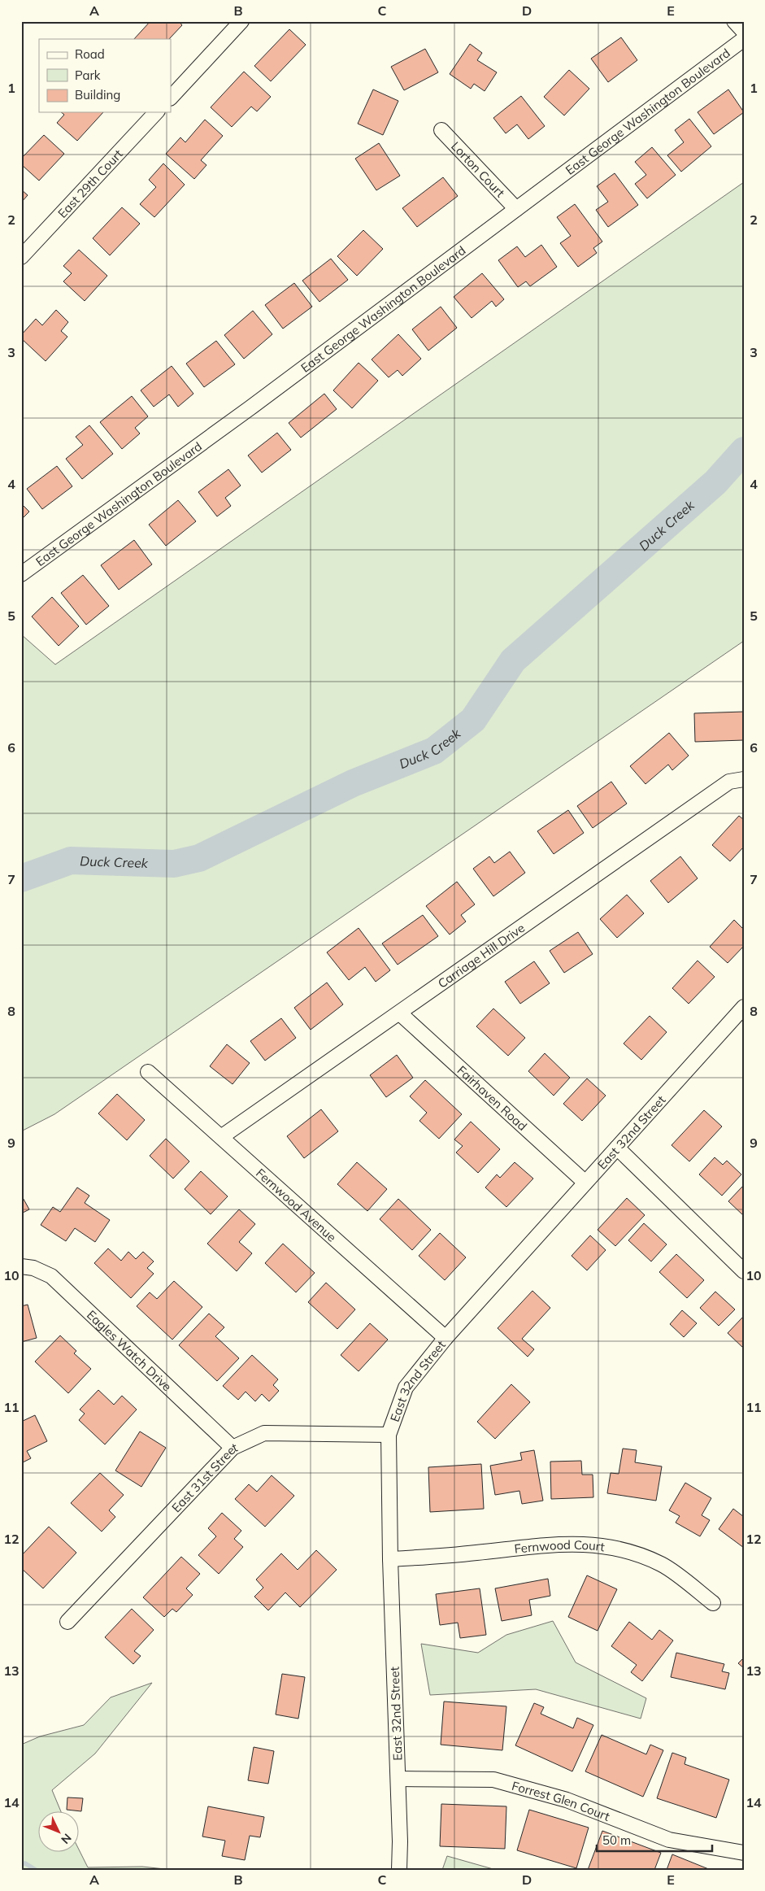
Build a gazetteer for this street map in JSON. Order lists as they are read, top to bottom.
{
  "streets": {
    "street": [
      "East George Washington Boulevard",
      "Lorton Court",
      "East 29th Court",
      "Carriage Hill Drive",
      "Fairhaven Road",
      "East 32nd Street",
      "Fernwood Avenue",
      "Eagles Watch Drive",
      "East 31st Street",
      "Fernwood Court",
      "Forrest Glen Court"
    ]
  },
  "crossings": [
    ["East George Washington Boulevard", "Lorton Court"],
    ["Carriage Hill Drive", "Fairhaven Road"],
    ["Carriage Hill Drive", "Fernwood Avenue"],
    ["Fairhaven Road", "East 32nd Street"],
    ["East 32nd Street", "Fernwood Avenue"],
    ["East 32nd Street", "East 31st Street"],
    ["East 32nd Street", "Fernwood Court"],
    ["East 32nd Street", "Forrest Glen Court"],
    ["Eagles Watch Drive", "East 31st Street"]
  ],
  "water": ["Duck Creek"],
  "legend": ["Road", "Park", "Building"],
  "scale_bar": "50 m",
  "north": "bottom right",
  "grid": {
    "columns": [
      "A",
      "B",
      "C",
      "D",
      "E"
    ],
    "rows": [
      "1",
      "2",
      "3",
      "4",
      "5",
      "6",
      "7",
      "8",
      "9",
      "10",
      "11",
      "12",
      "13",
      "14"
    ]
  }
}
